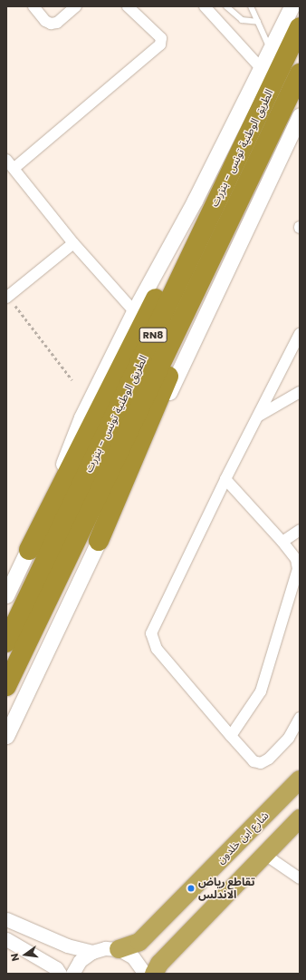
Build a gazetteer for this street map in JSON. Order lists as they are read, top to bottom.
{
  "streets": {
    "highway": ["الطريق الوطنية تونس - بنزرت", "RN8", "شارع ابن خلدون"]
  },
  "places": ["تقاطع رياض الاندلس"],
  "north": "left"
}
